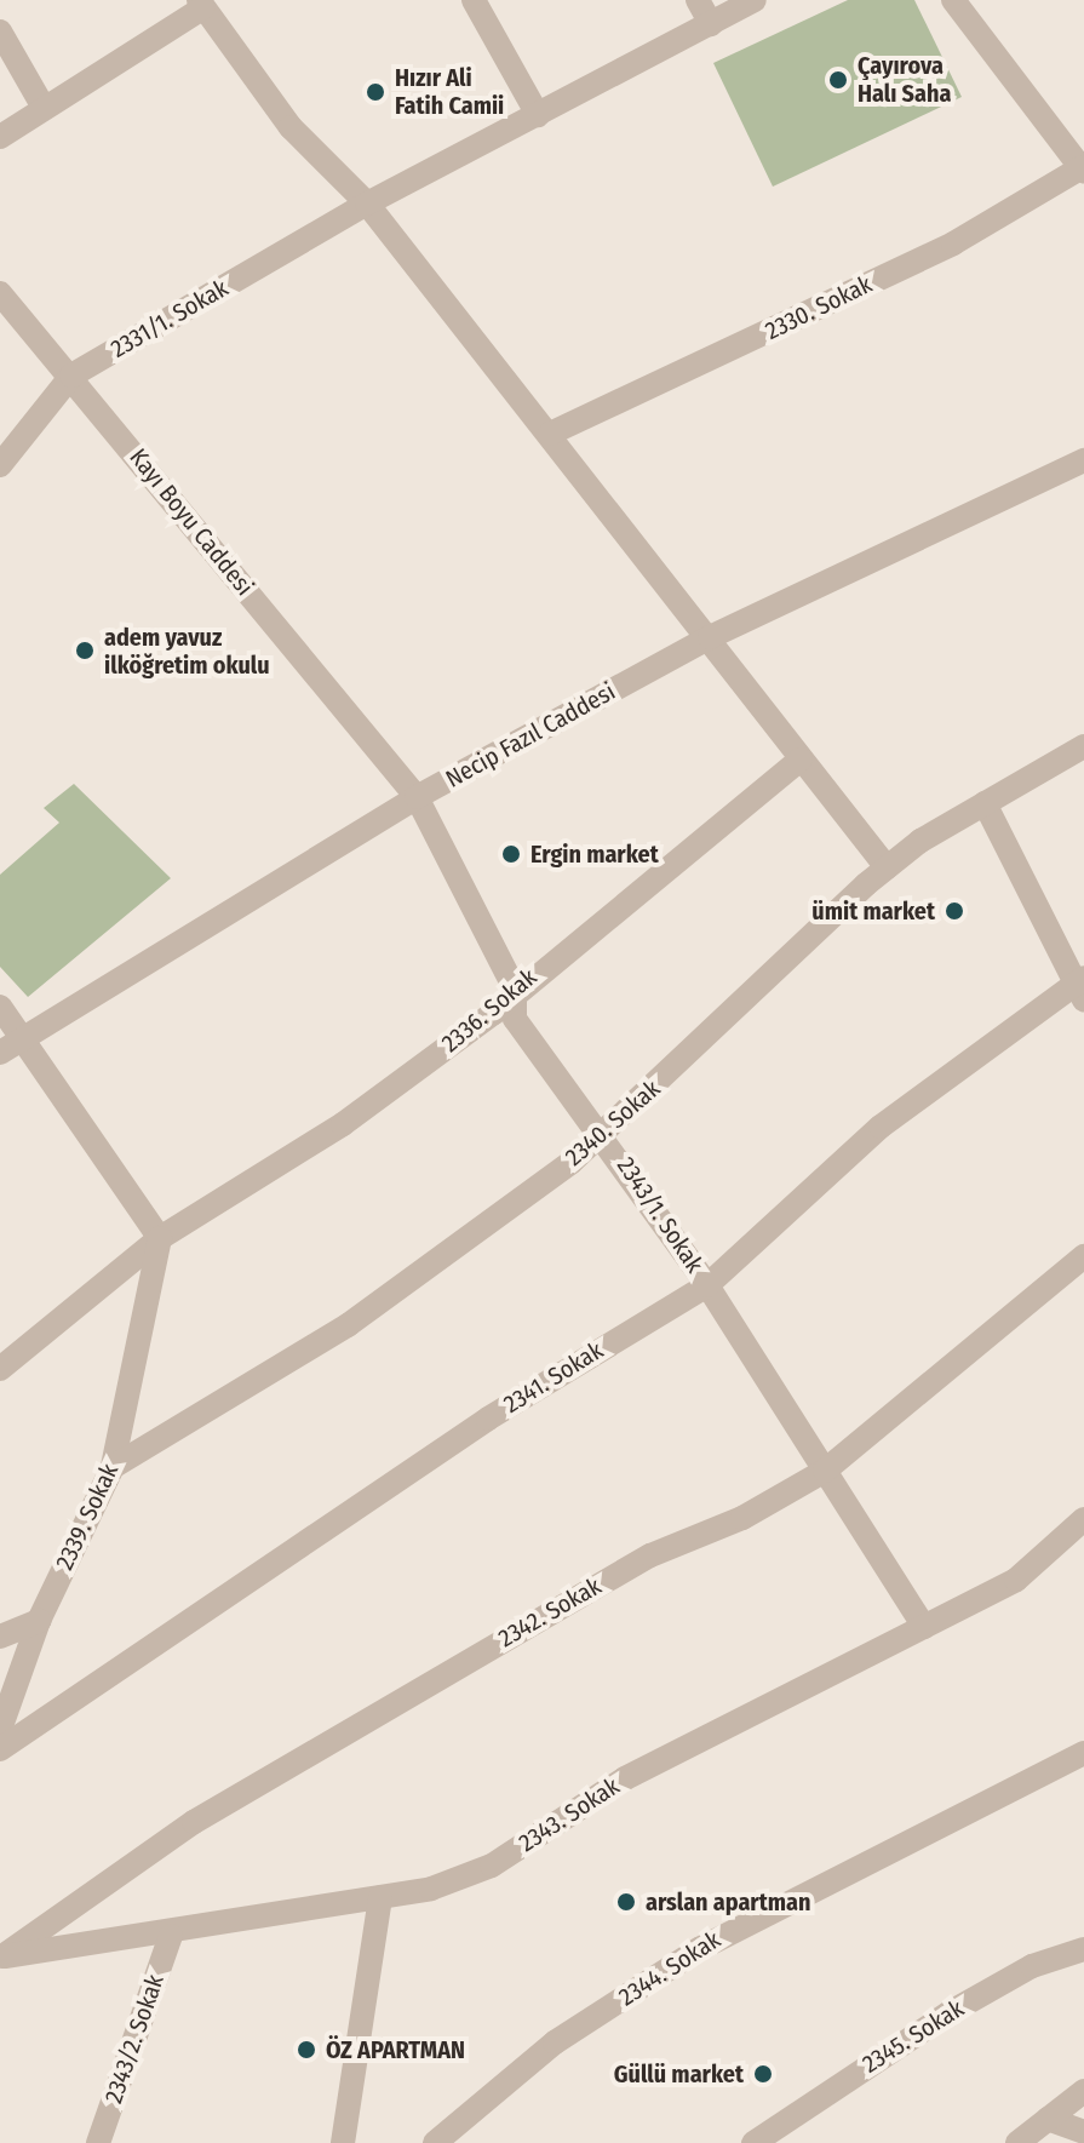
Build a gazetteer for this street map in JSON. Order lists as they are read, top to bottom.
{
  "streets": {
    "street": [
      "2330. Sokak",
      "2331/1. Sokak",
      "Kayı Boyu Caddesi",
      "Necip Fazıl Caddesi",
      "2336. Sokak",
      "2340. Sokak",
      "2343/1. Sokak",
      "2341. Sokak",
      "2339. Sokak",
      "2342. Sokak",
      "2343. Sokak",
      "2344. Sokak",
      "2345. Sokak",
      "2343/2. Sokak"
    ]
  },
  "crossings": [
    ["2331/1. Sokak", "Kayı Boyu Caddesi"],
    ["Kayı Boyu Caddesi", "Necip Fazıl Caddesi"],
    ["Kayı Boyu Caddesi", "2343/1. Sokak"],
    ["Necip Fazıl Caddesi", "2343/1. Sokak"],
    ["2336. Sokak", "2343/1. Sokak"],
    ["2336. Sokak", "2339. Sokak"],
    ["2340. Sokak", "2343/1. Sokak"],
    ["2340. Sokak", "2339. Sokak"],
    ["2343/1. Sokak", "2341. Sokak"],
    ["2343/1. Sokak", "2342. Sokak"],
    ["2343/1. Sokak", "2343. Sokak"],
    ["2342. Sokak", "2343. Sokak"],
    ["2343. Sokak", "2343/2. Sokak"]
  ],
  "places": [
    "Çayırova Halı Saha",
    "Hızır Ali Fatih Camii",
    "adem yavuz ilköğretim okulu",
    "Ergin market",
    "ümit market",
    "arslan apartman",
    "ÖZ APARTMAN",
    "Güllü market"
  ]
}
